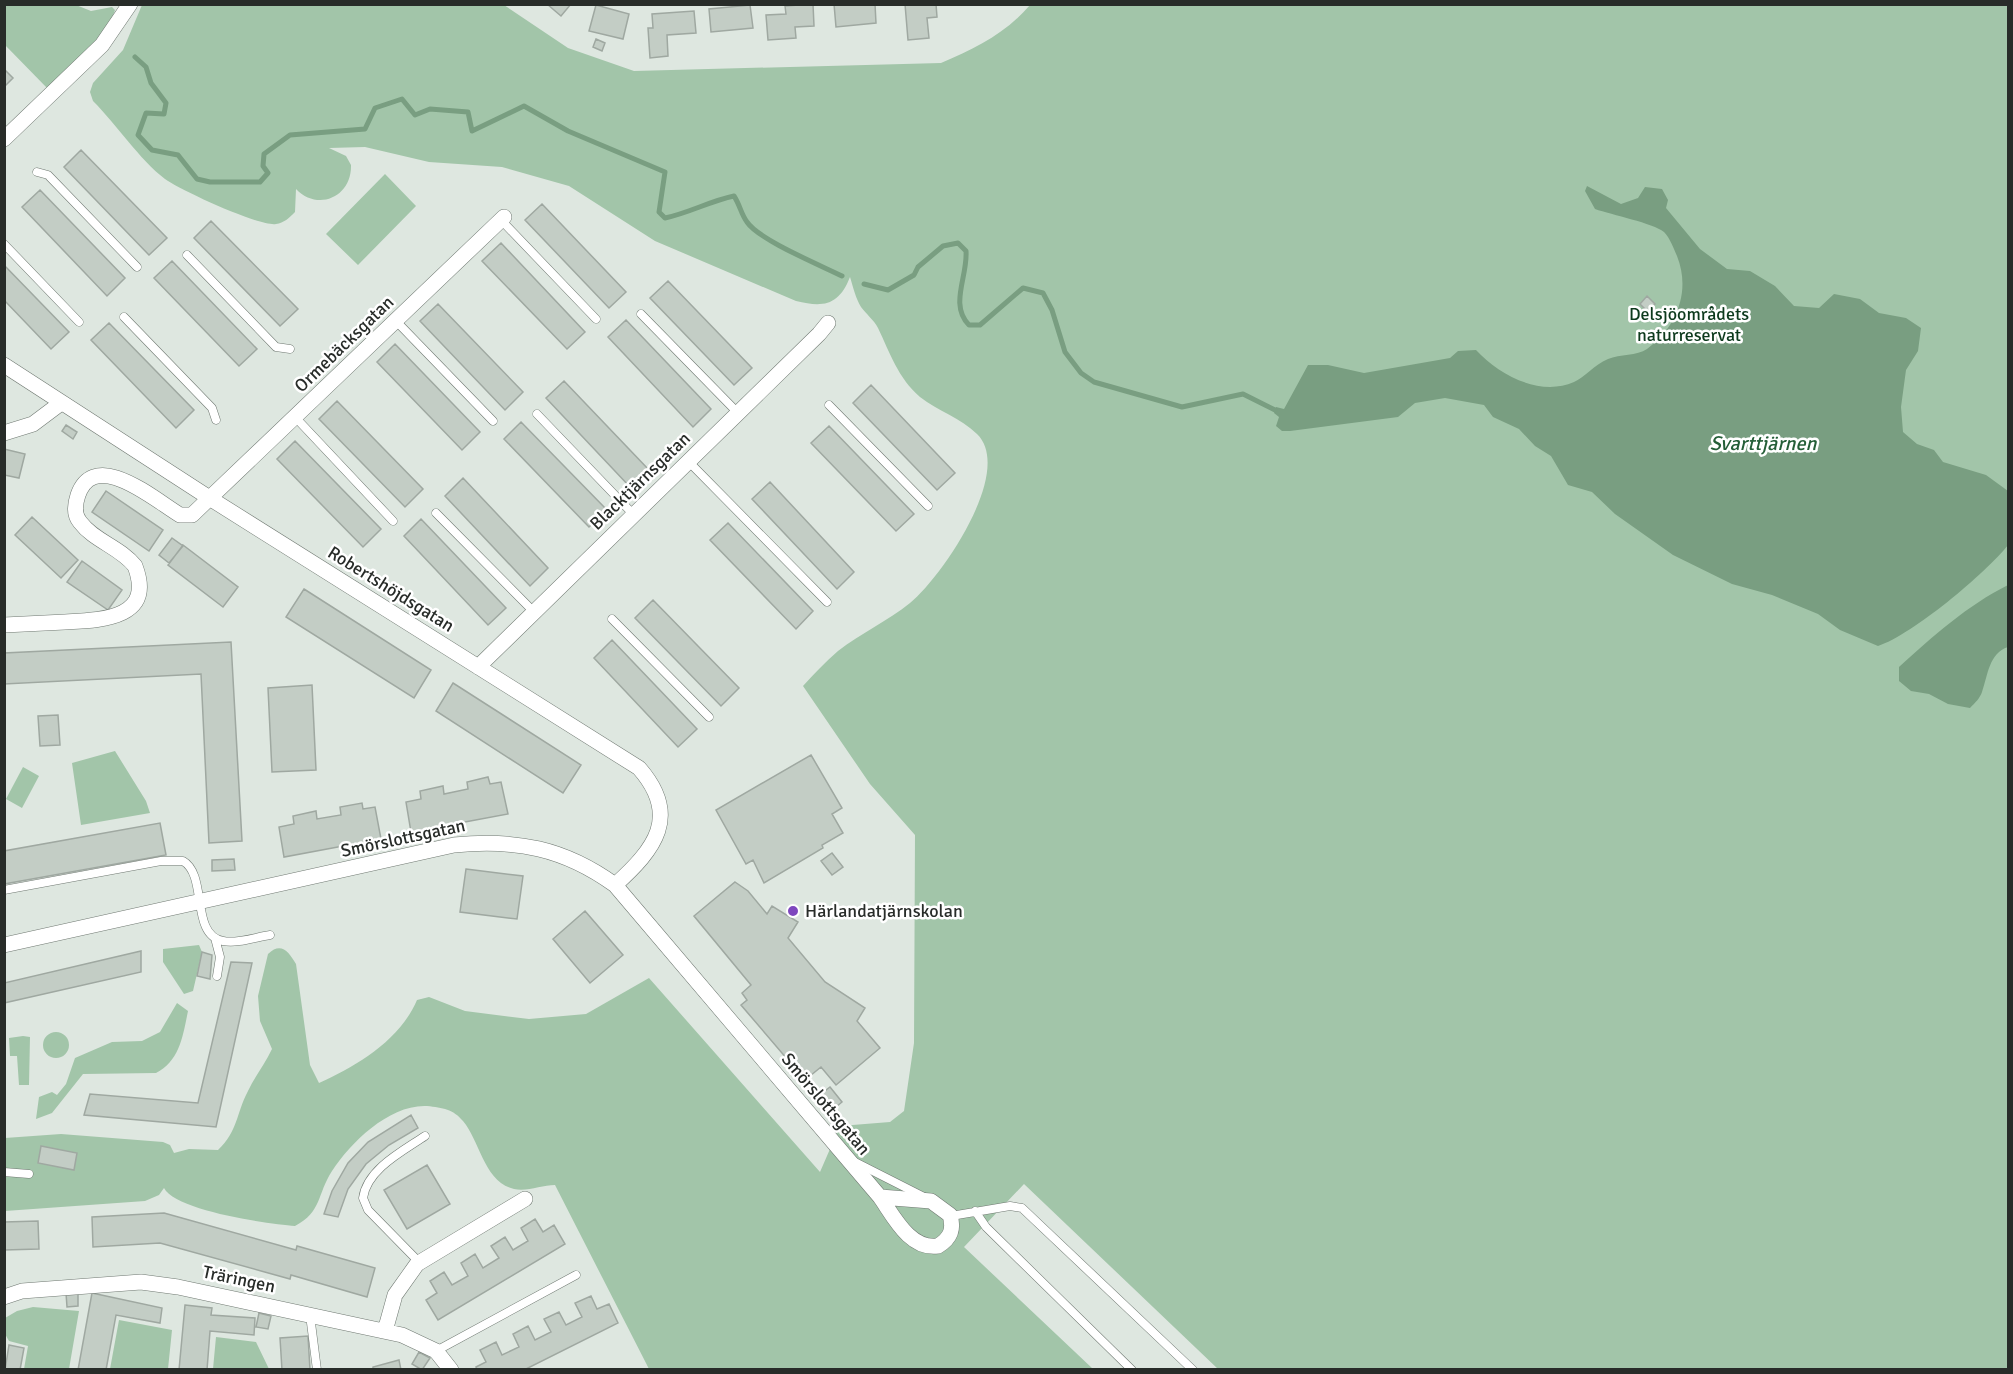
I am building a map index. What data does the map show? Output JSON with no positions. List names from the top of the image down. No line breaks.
{"streets":{"street":["Ormebäcksgatan","Blacktjärnsgatan","Robertshöjdsgatan","Smörslottsgatan","Träringen"]},"crossings":[["Ormebäcksgatan","Robertshöjdsgatan"],["Blacktjärnsgatan","Robertshöjdsgatan"],["Robertshöjdsgatan","Smörslottsgatan"]],"water":["Svarttjärnen"],"parks":["Delsjöområdets naturreservat"],"places":["Härlandatjärnskolan"]}
